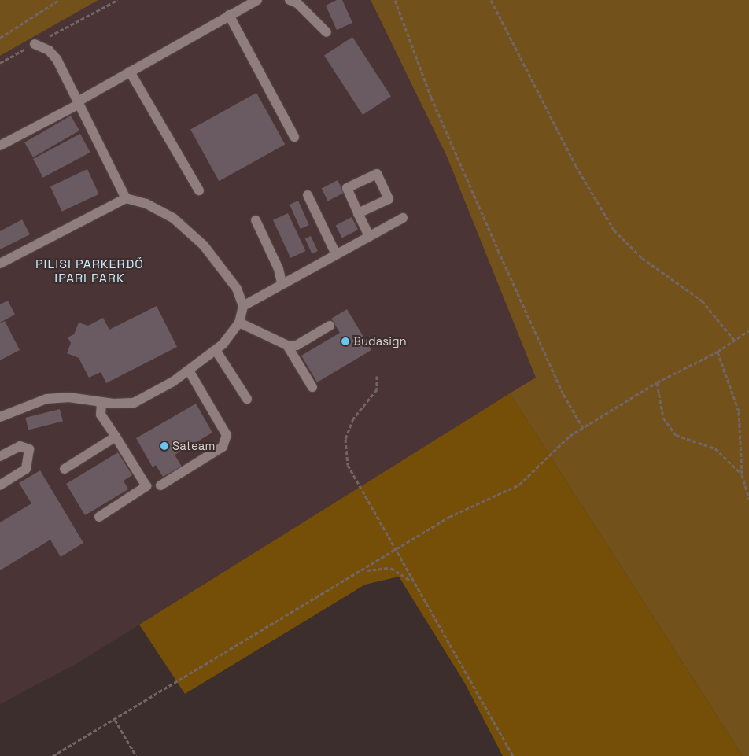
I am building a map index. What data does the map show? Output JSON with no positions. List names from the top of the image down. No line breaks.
{"districts":["PILISI PARKERDŐ IPARI PARK"],"places":["Budasign","Sateam"]}
